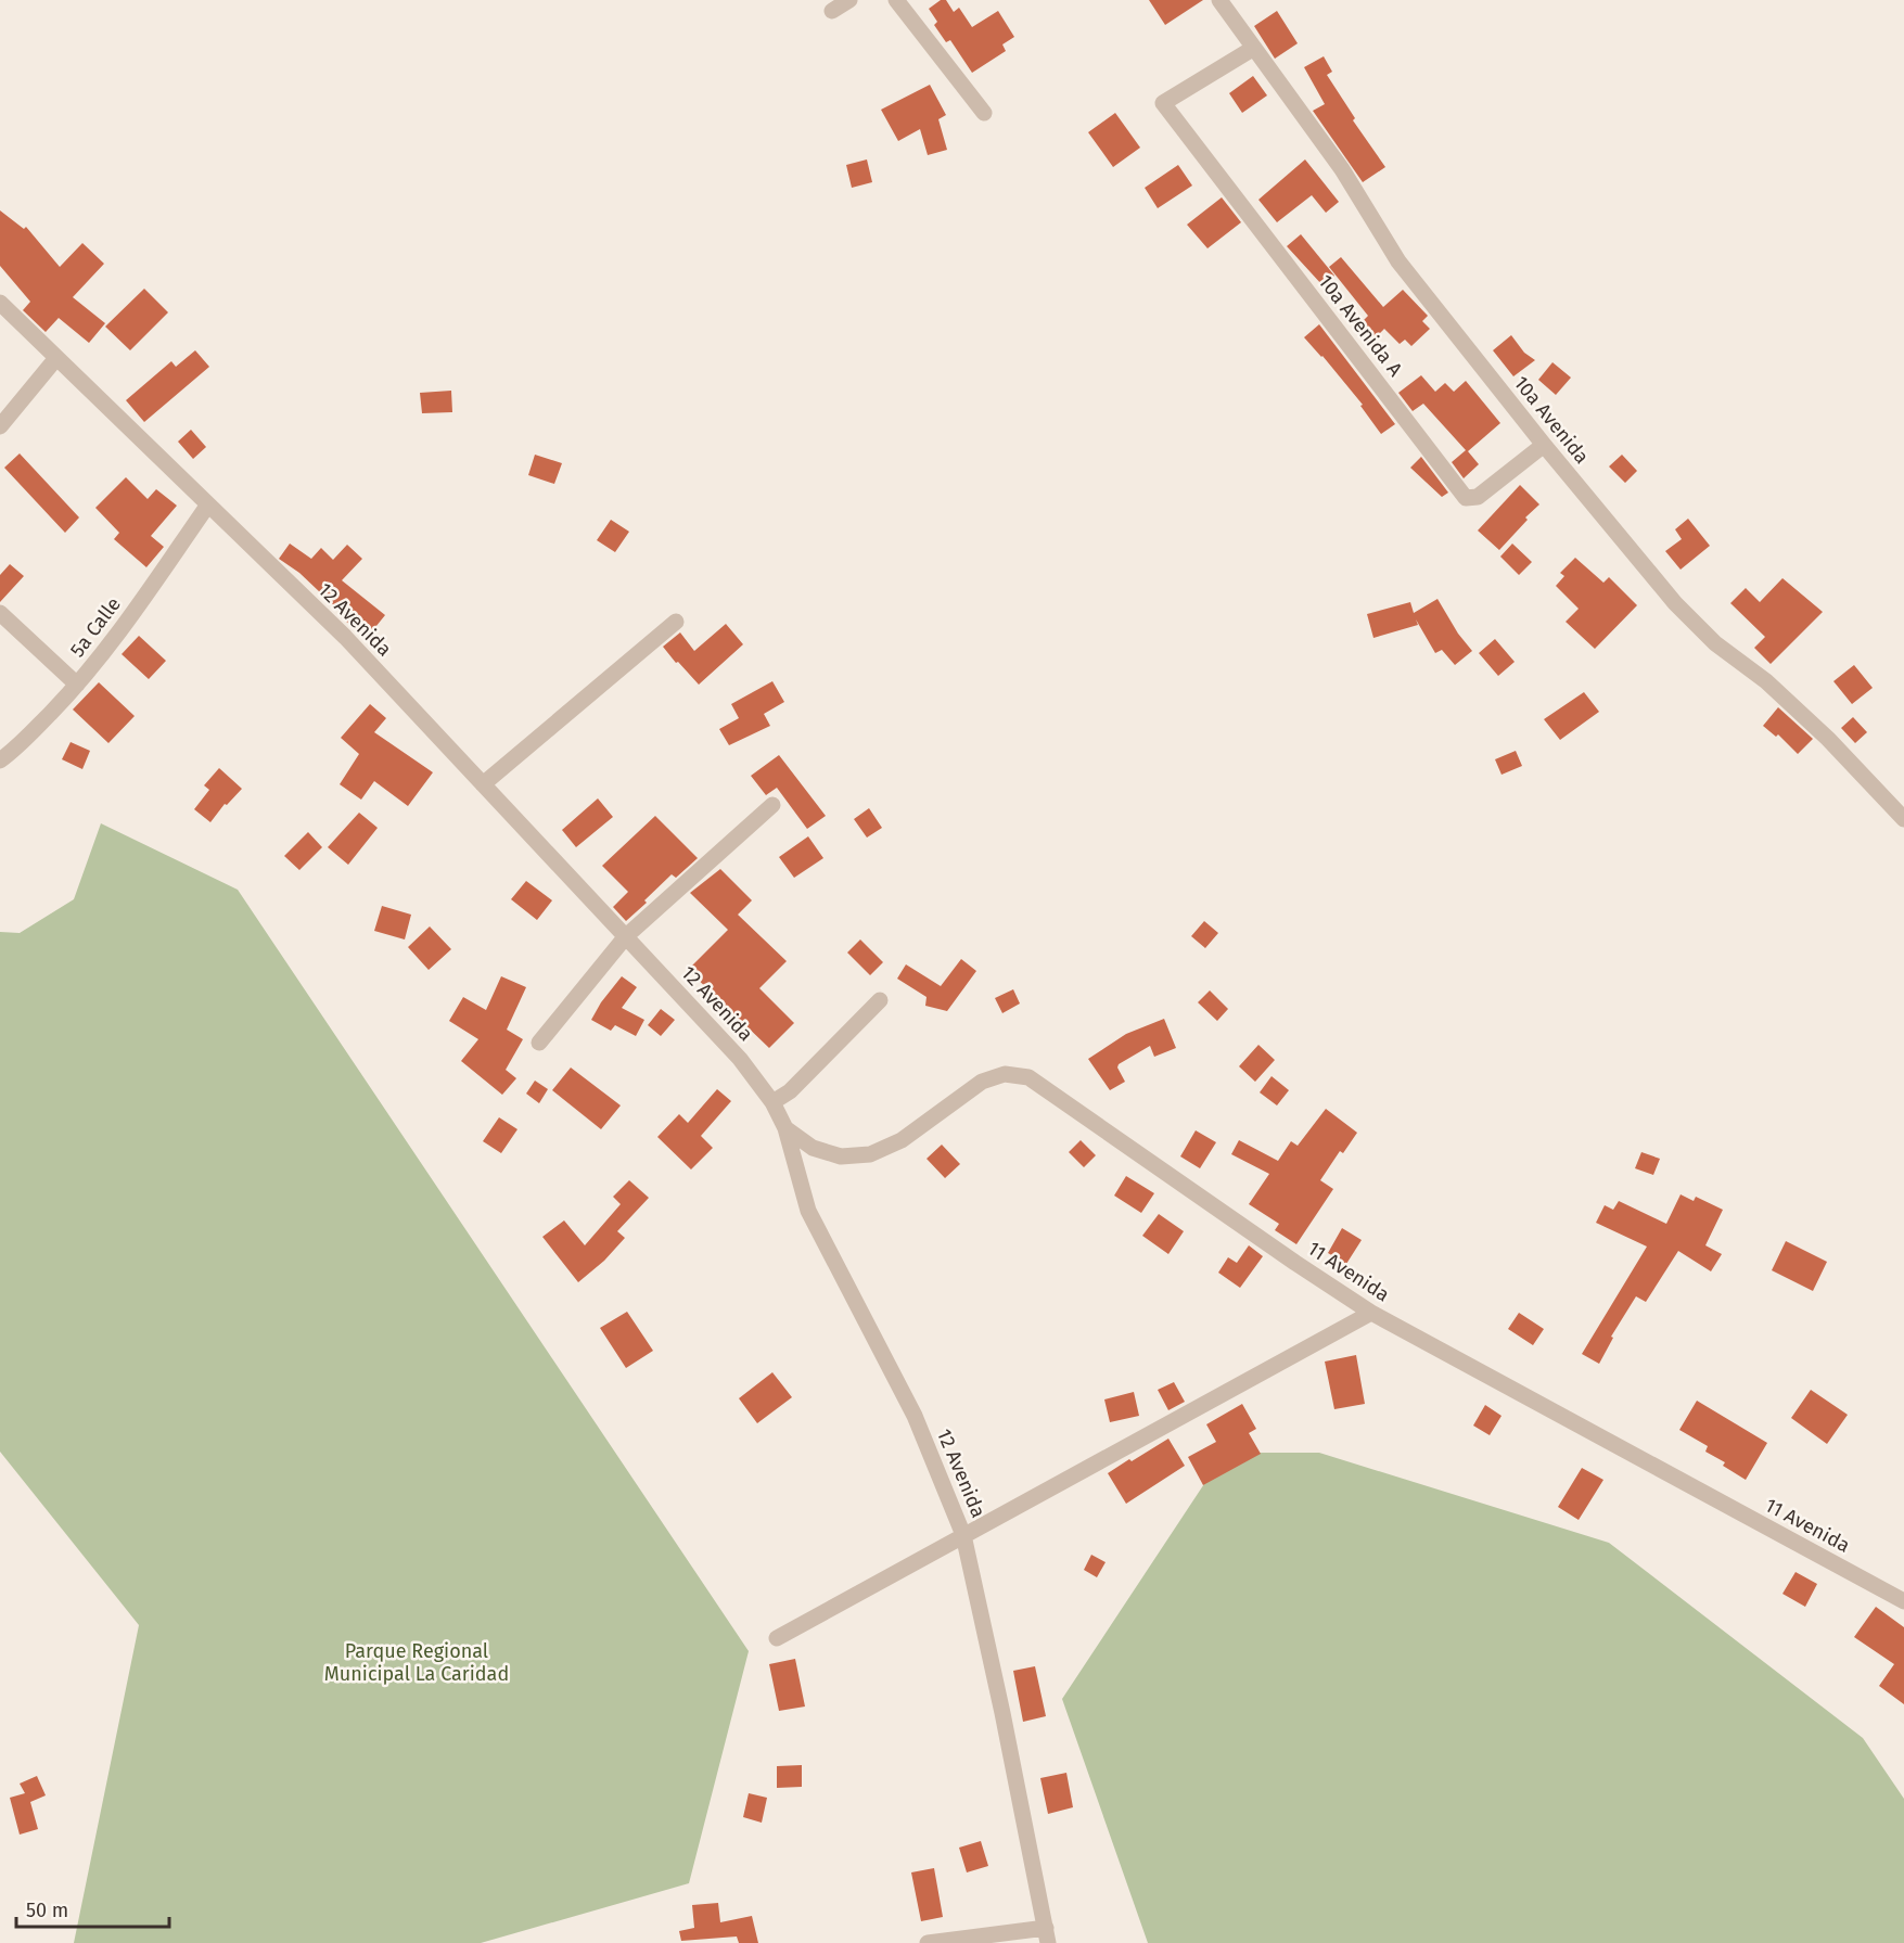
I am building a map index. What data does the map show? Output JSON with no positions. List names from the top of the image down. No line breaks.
{"streets":{"street":["10a Avenida A","10a Avenida","12 Avenida","5a Calle","11 Avenida"]},"crossings":[["10a Avenida A","10a Avenida"],["12 Avenida","5a Calle"],["12 Avenida","11 Avenida"]],"parks":["Parque Regional Municipal La Caridad"],"scale_bar":"50 m"}
